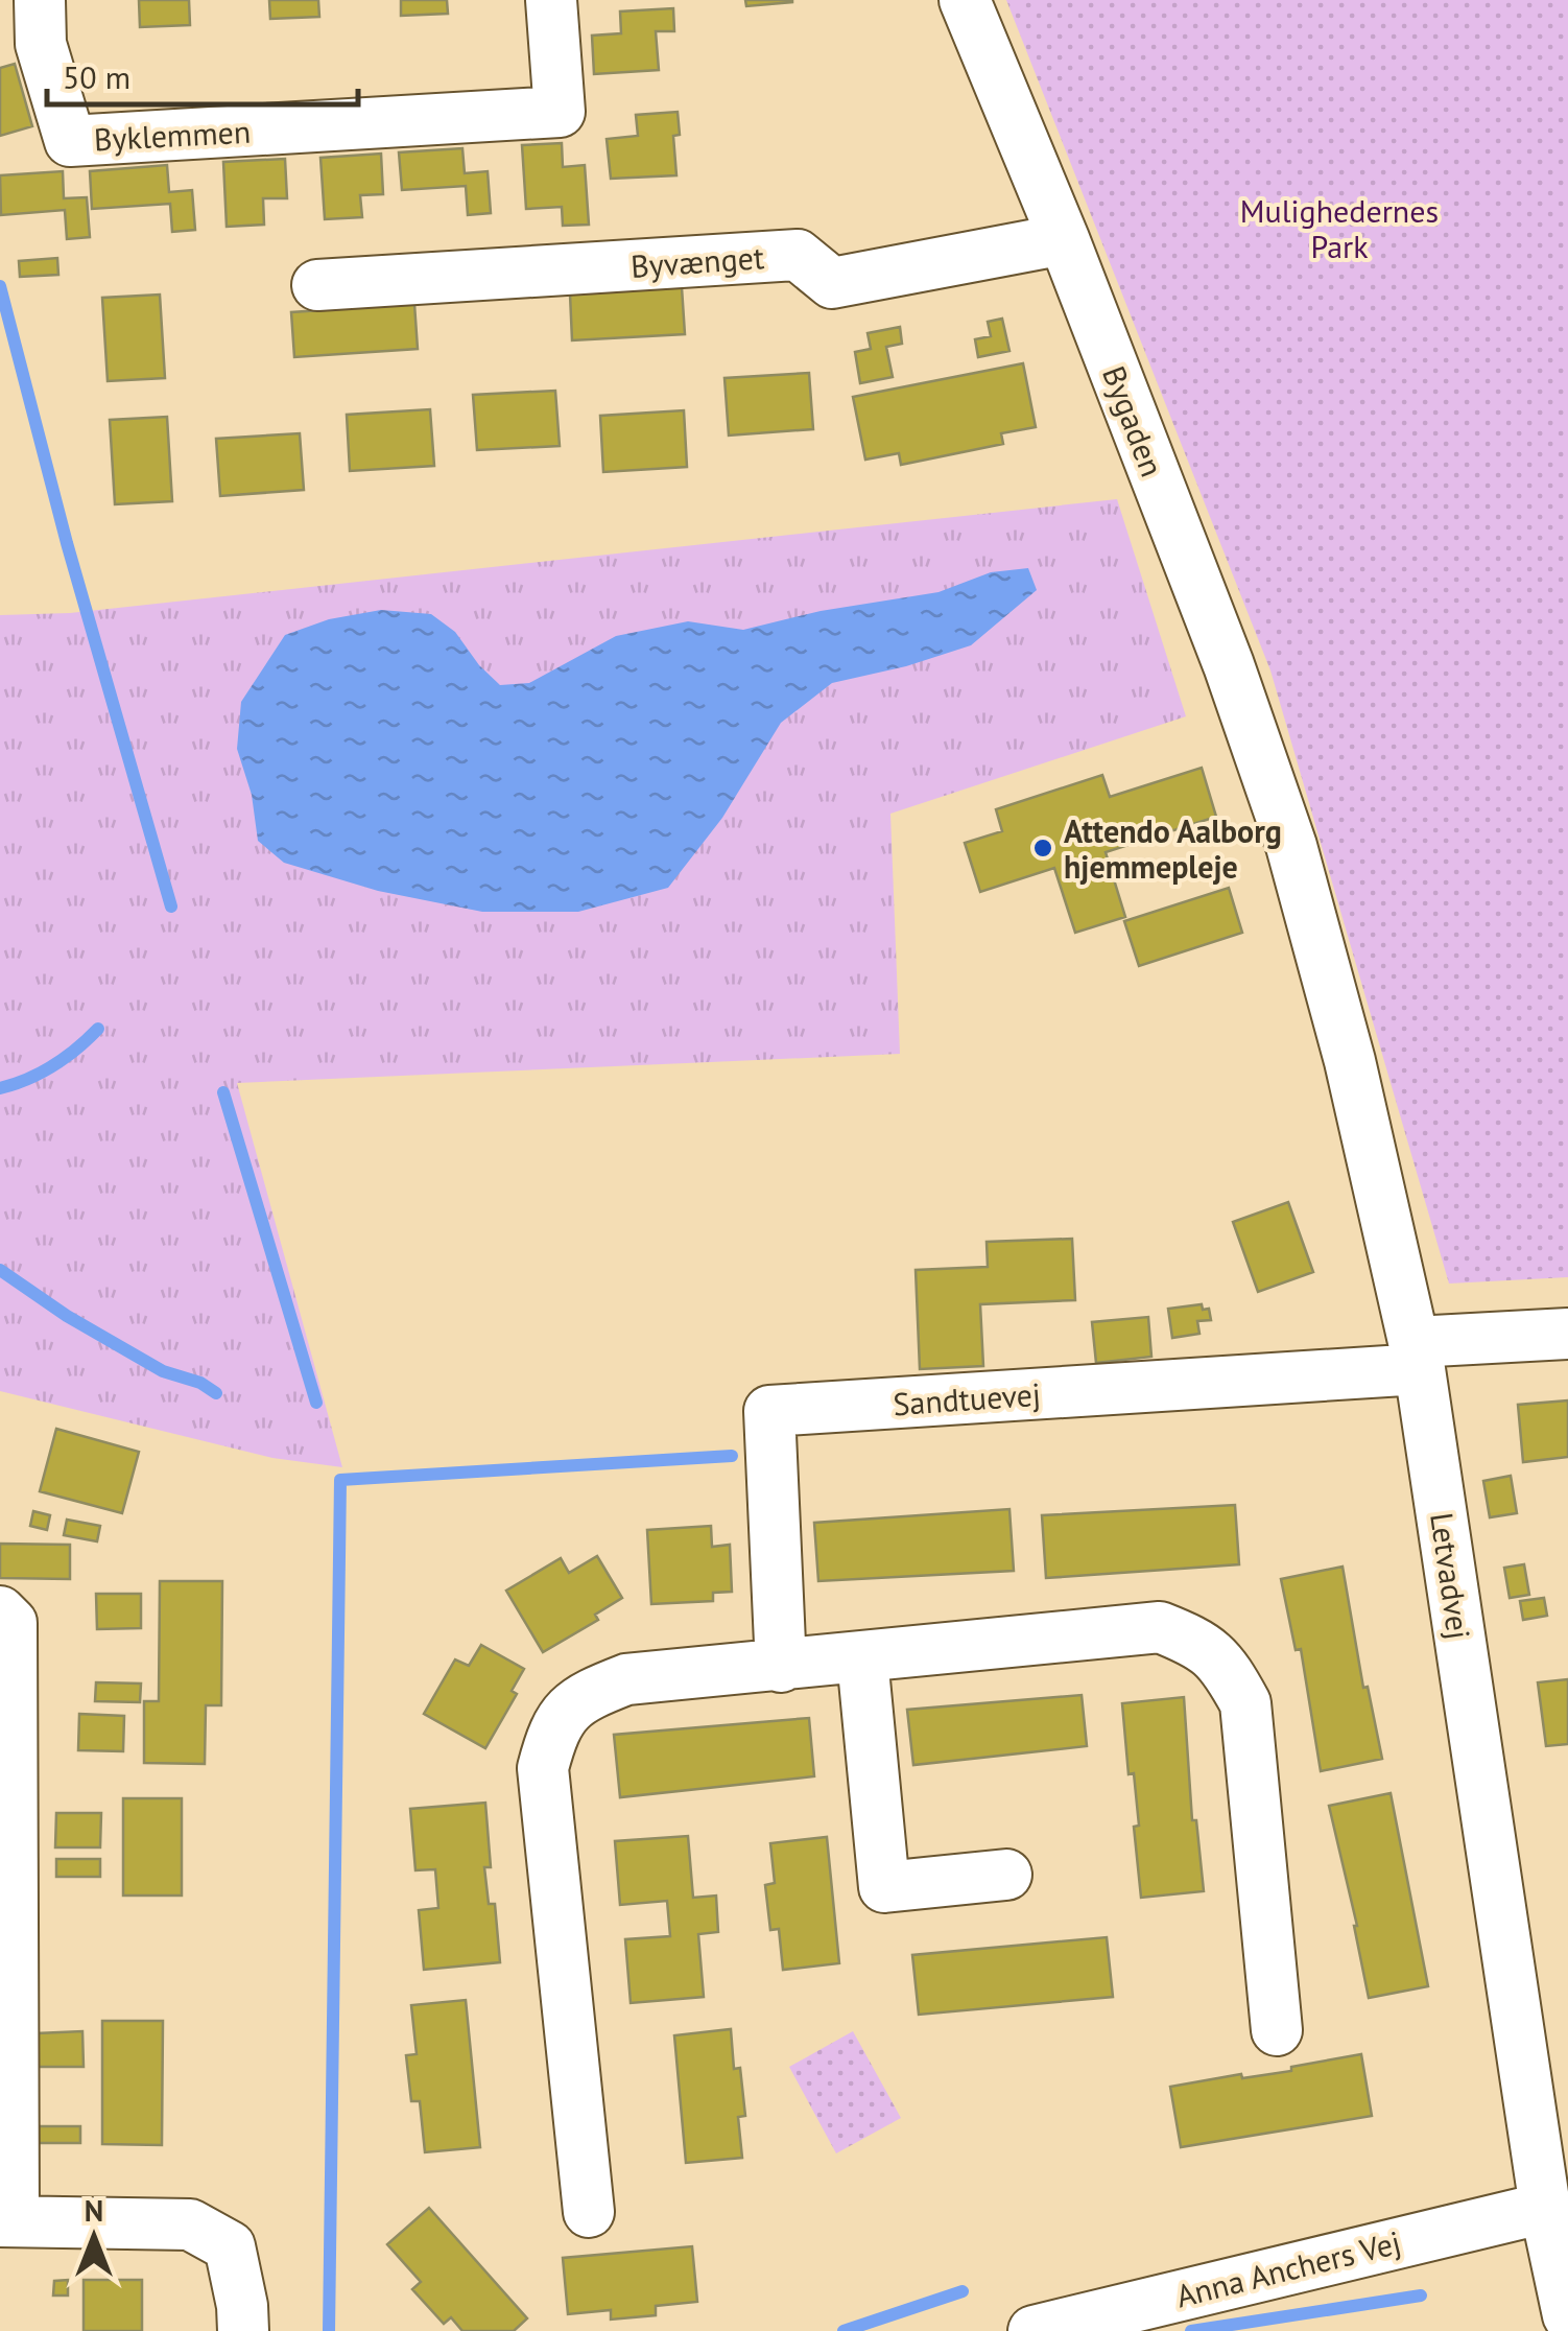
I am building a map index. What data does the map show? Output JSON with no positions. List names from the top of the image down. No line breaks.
{"streets":{"street":["Byklemmen","Byvænget","Bygaden","Sandtuevej","Letvadvej","Anna Anchers Vej"]},"crossings":[["Byvænget","Bygaden"],["Bygaden","Letvadvej"],["Sandtuevej","Letvadvej"],["Letvadvej","Anna Anchers Vej"]],"parks":["Mulighedernes Park"],"places":["Attendo Aalborg hjemmepleje"],"scale_bar":"50 m","north":"top"}
